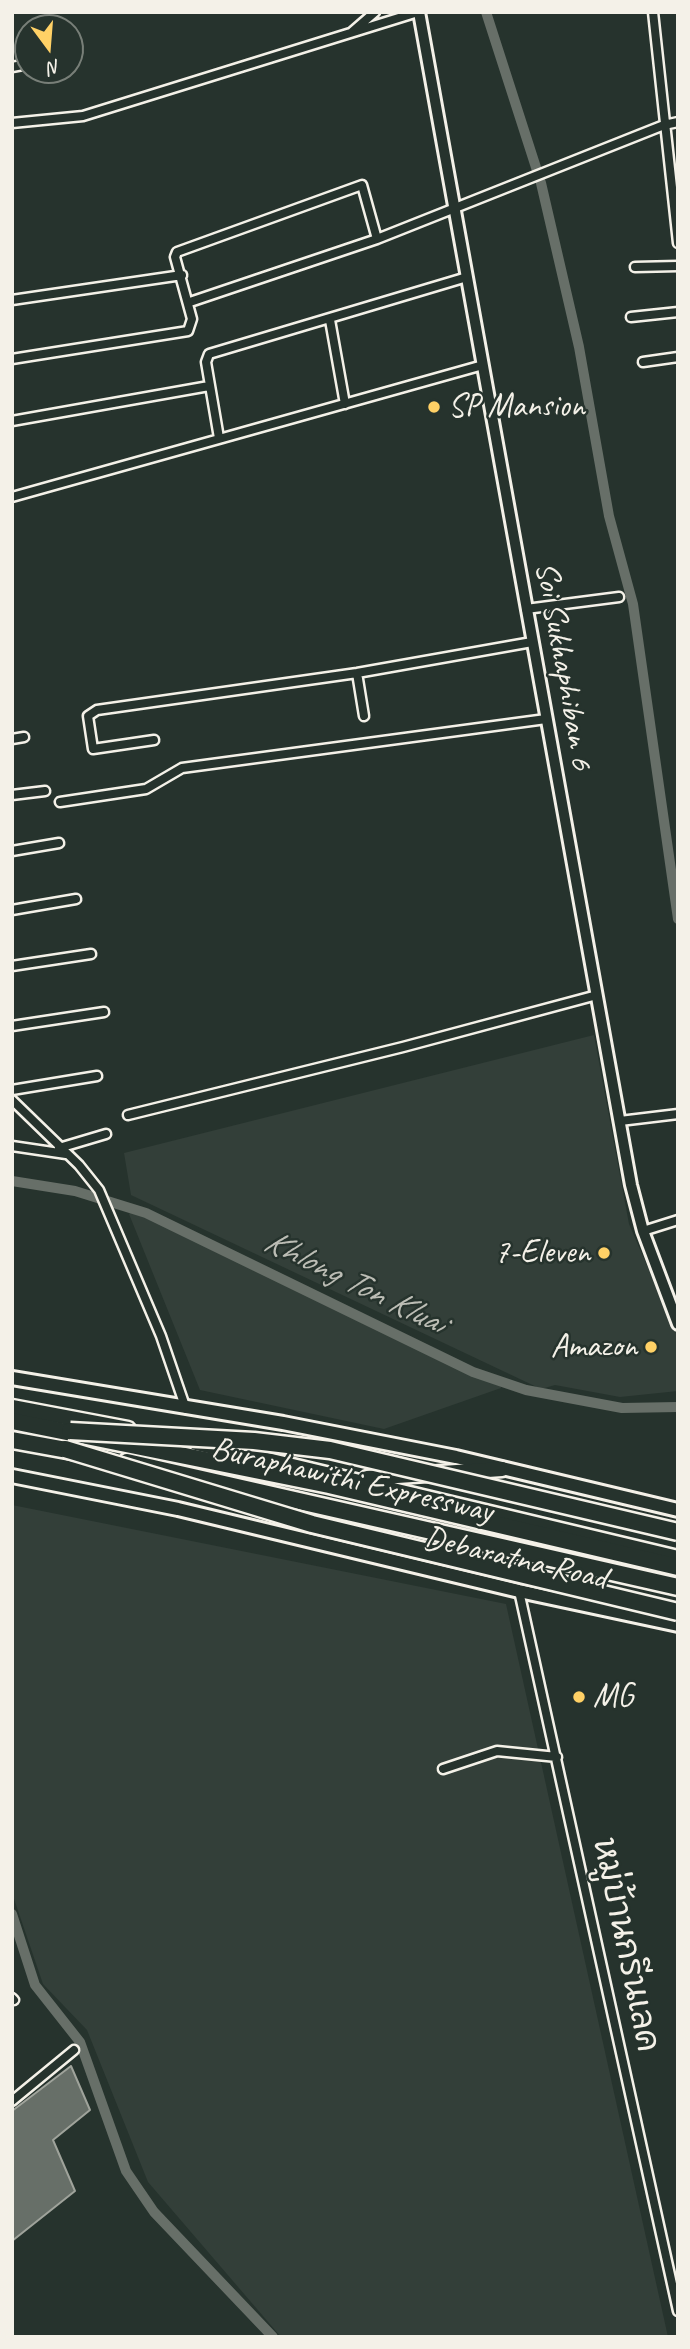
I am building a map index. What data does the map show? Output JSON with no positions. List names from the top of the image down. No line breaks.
{"streets":{"highway":["Buraphawithi Expressway","Debaratna Road"],"street":["Soi Sukhaphiban 6","หมู่บ้านกรีนเลค"]},"crossings":[["Buraphawithi Expressway","Debaratna Road"],["Debaratna Road","หมู่บ้านกรีนเลค"]],"water":["Khlong Ton Kluai"],"places":["SP Mansion","7-Eleven","Amazon","MG"],"north":"bottom"}
